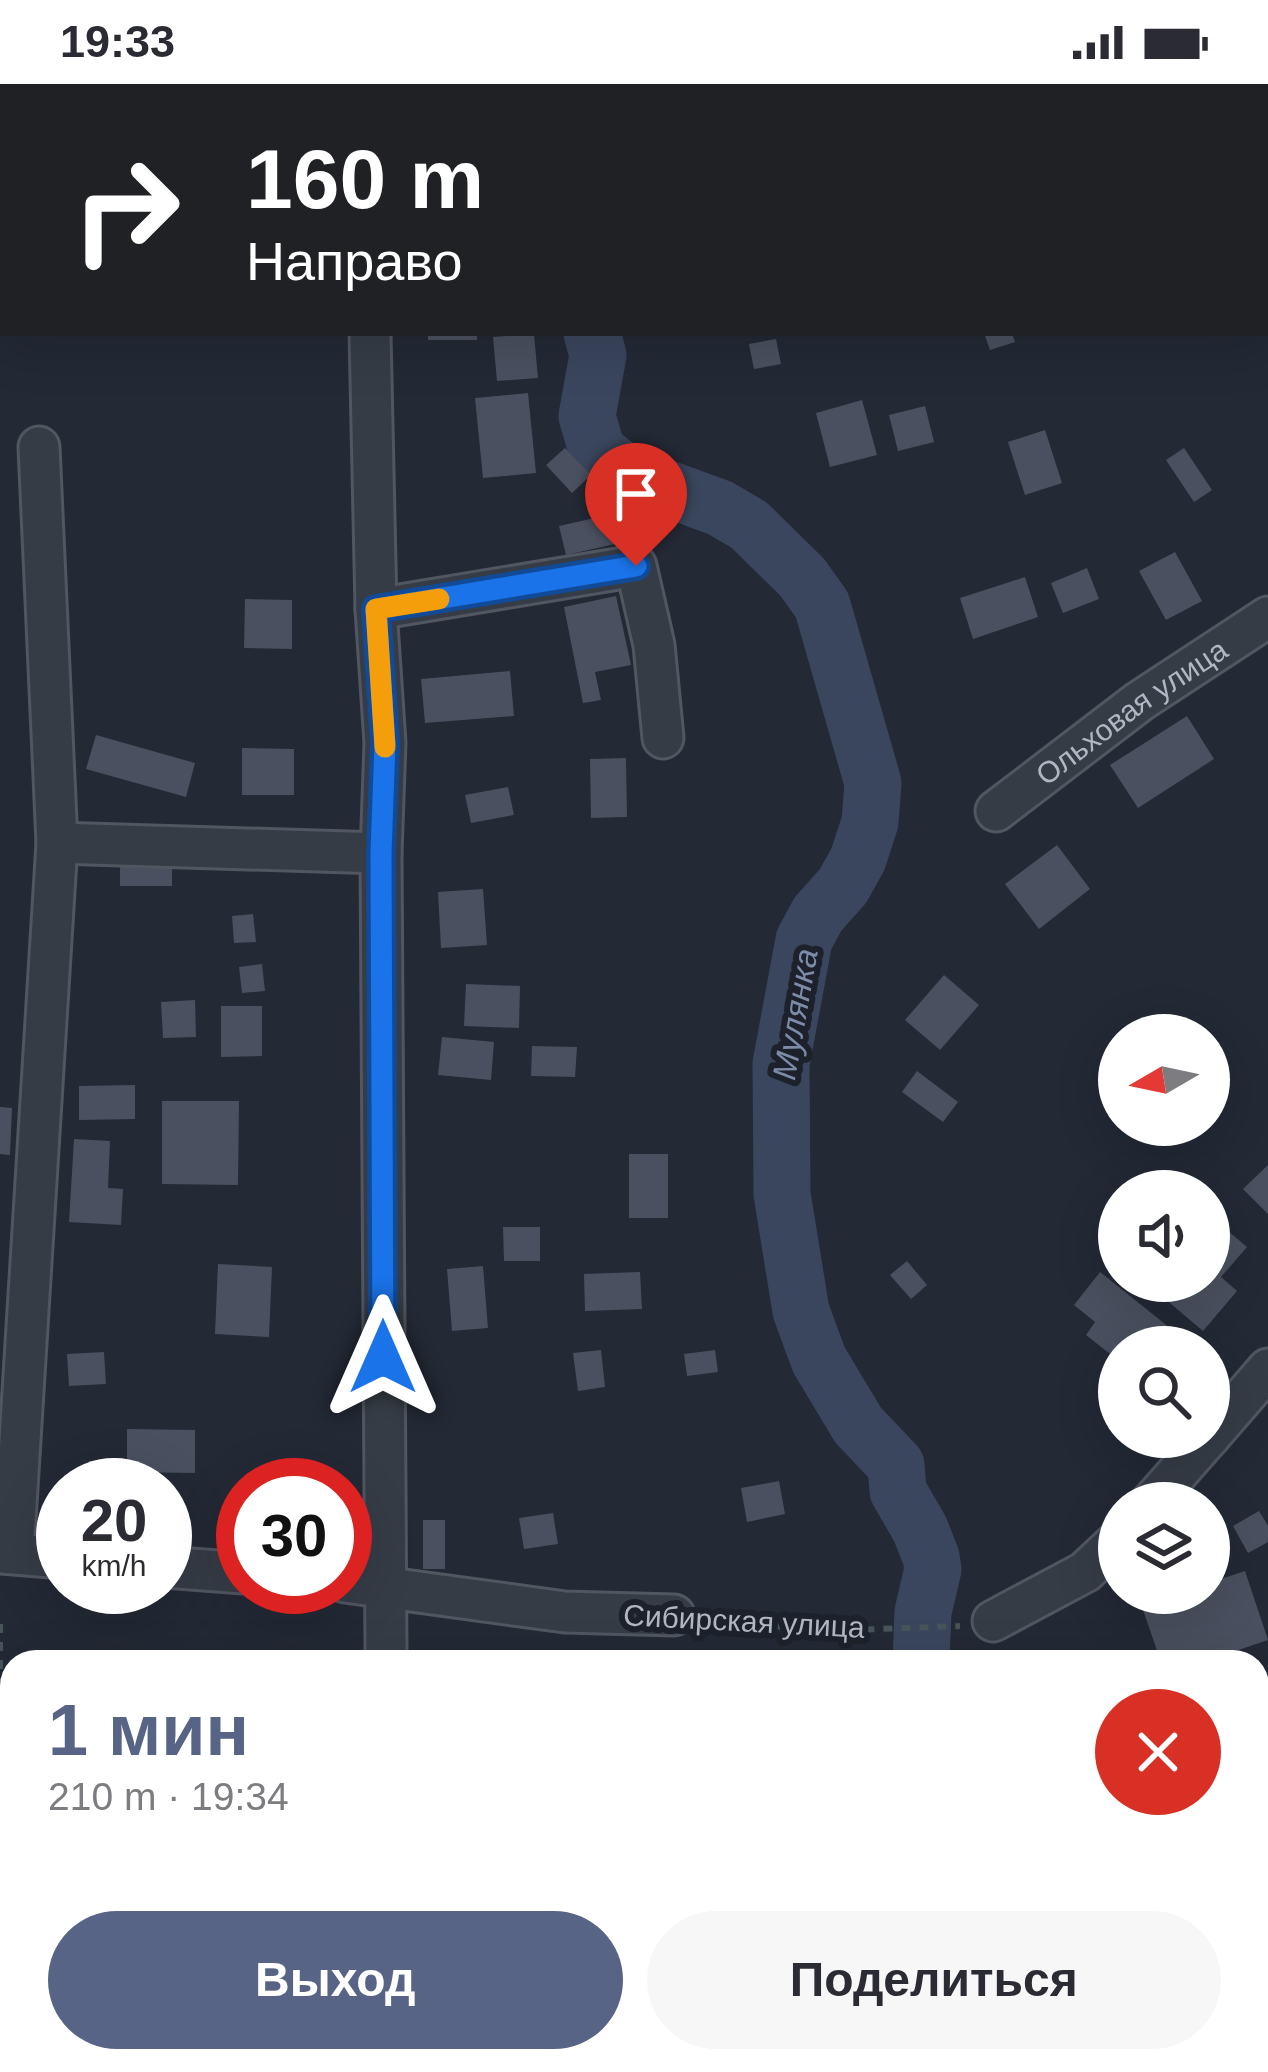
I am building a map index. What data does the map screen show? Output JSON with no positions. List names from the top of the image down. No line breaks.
{"streets":{"street":["Ольховая улица","Сибирская улица"]},"water":["Мулянка"],"north":"left","page":{"status":"19:33","turn":["160 m","Направо"],"speed":"20 km/h","limit":"30","heading":["1 мин","210 m · 19:34"],"buttons":["Выход","Поделиться"]}}
